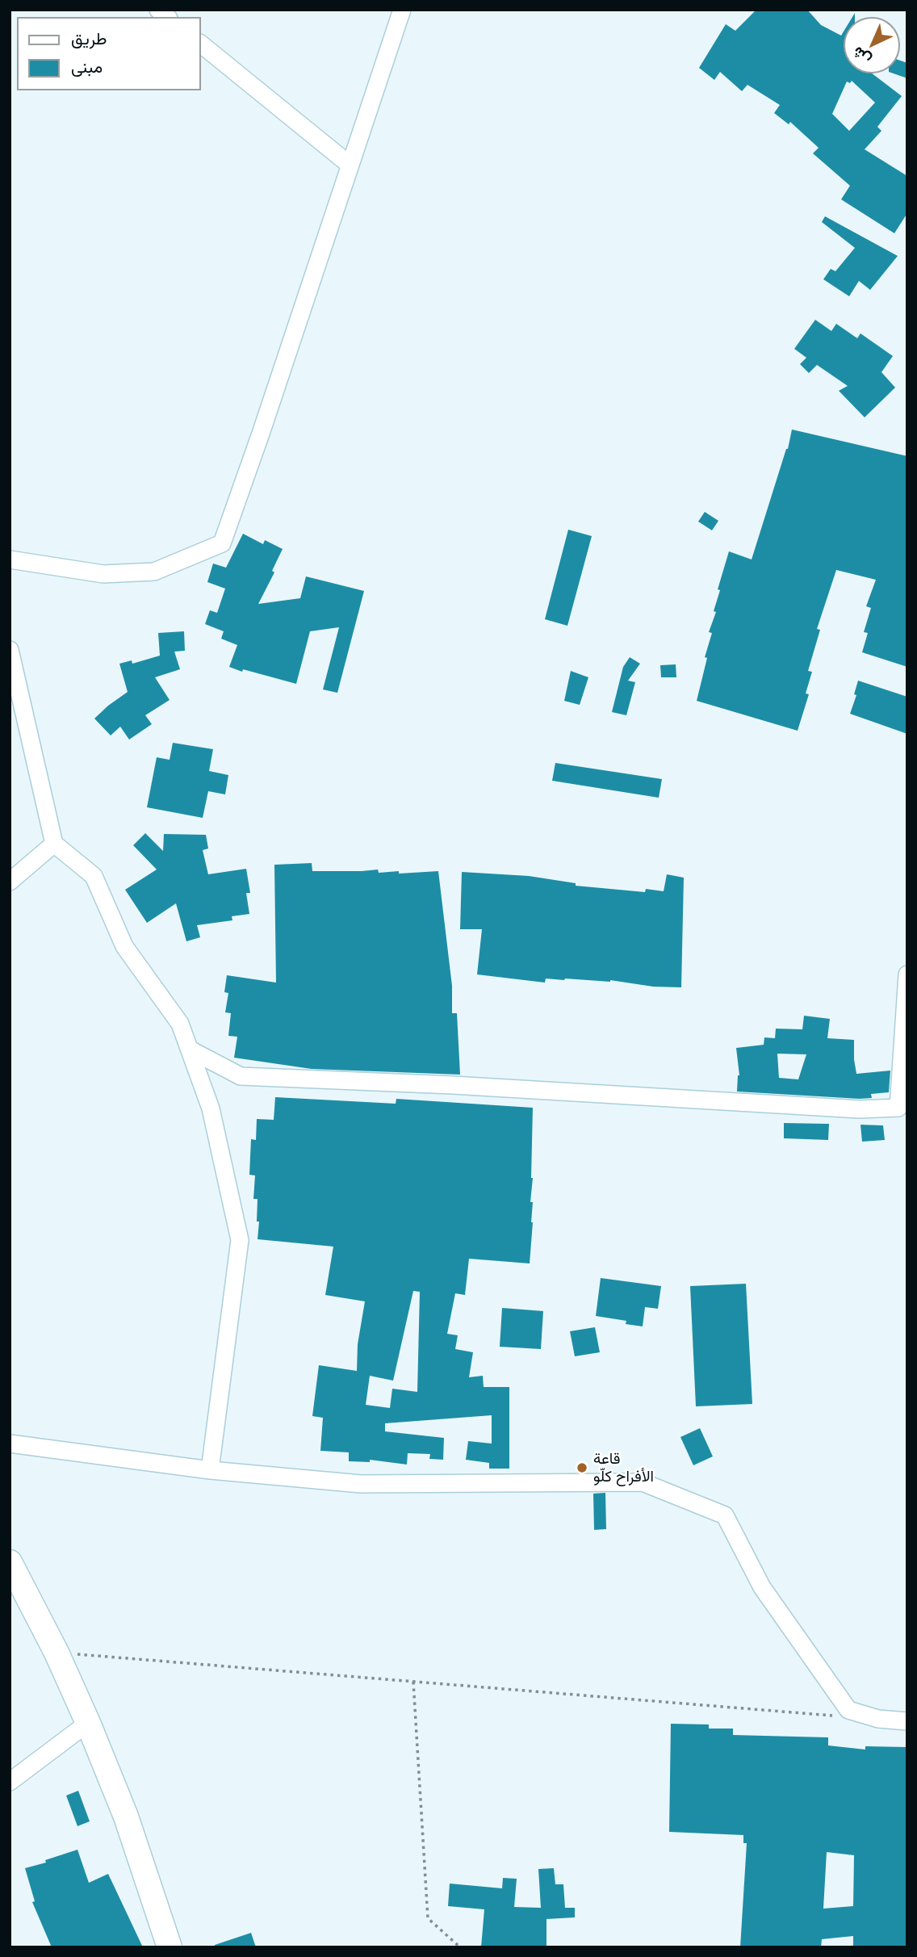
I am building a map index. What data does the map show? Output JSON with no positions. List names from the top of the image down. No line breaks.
{"places":["قاعة الأفراح كلّو"],"legend":["طريق","مبنى"],"north":"bottom left"}
